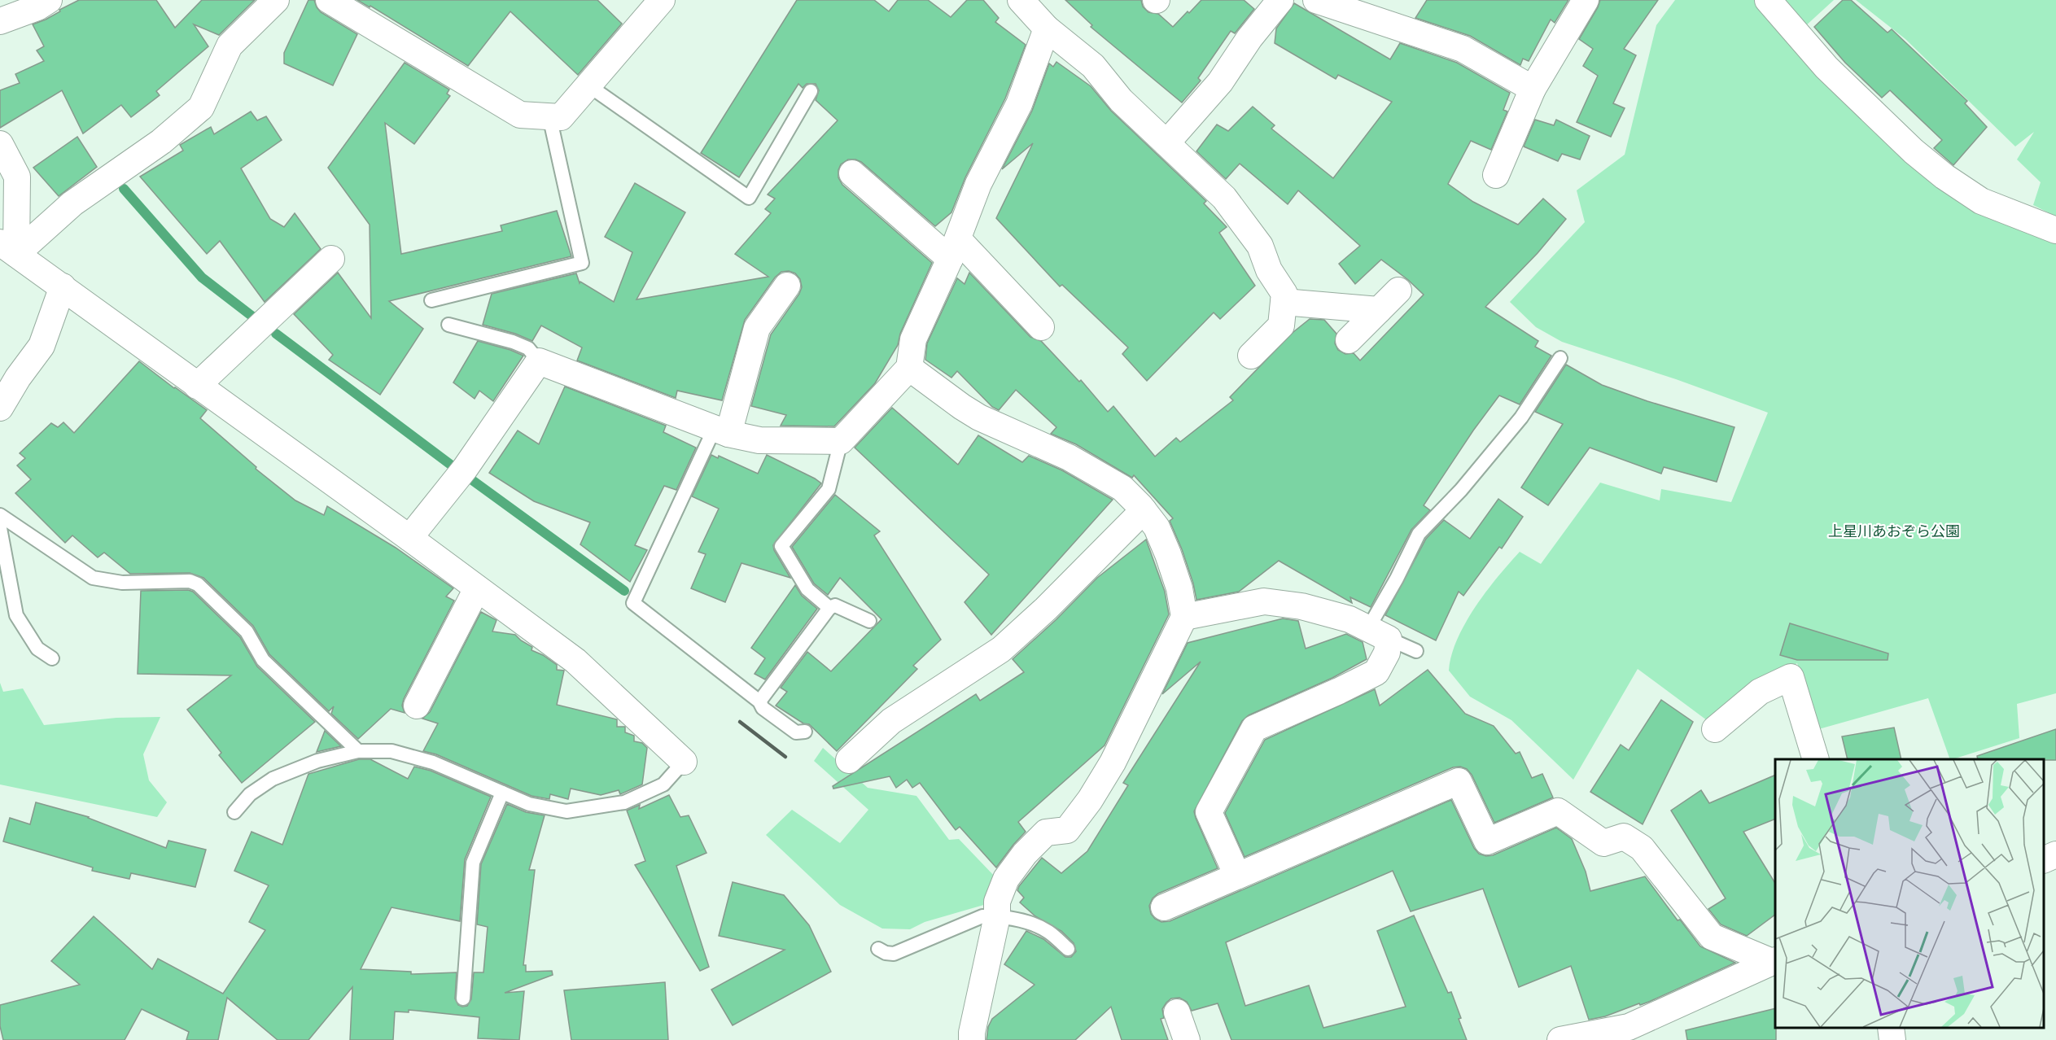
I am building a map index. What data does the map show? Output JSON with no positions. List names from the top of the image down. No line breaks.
{"parks":["上星川あおぞら公園"]}
